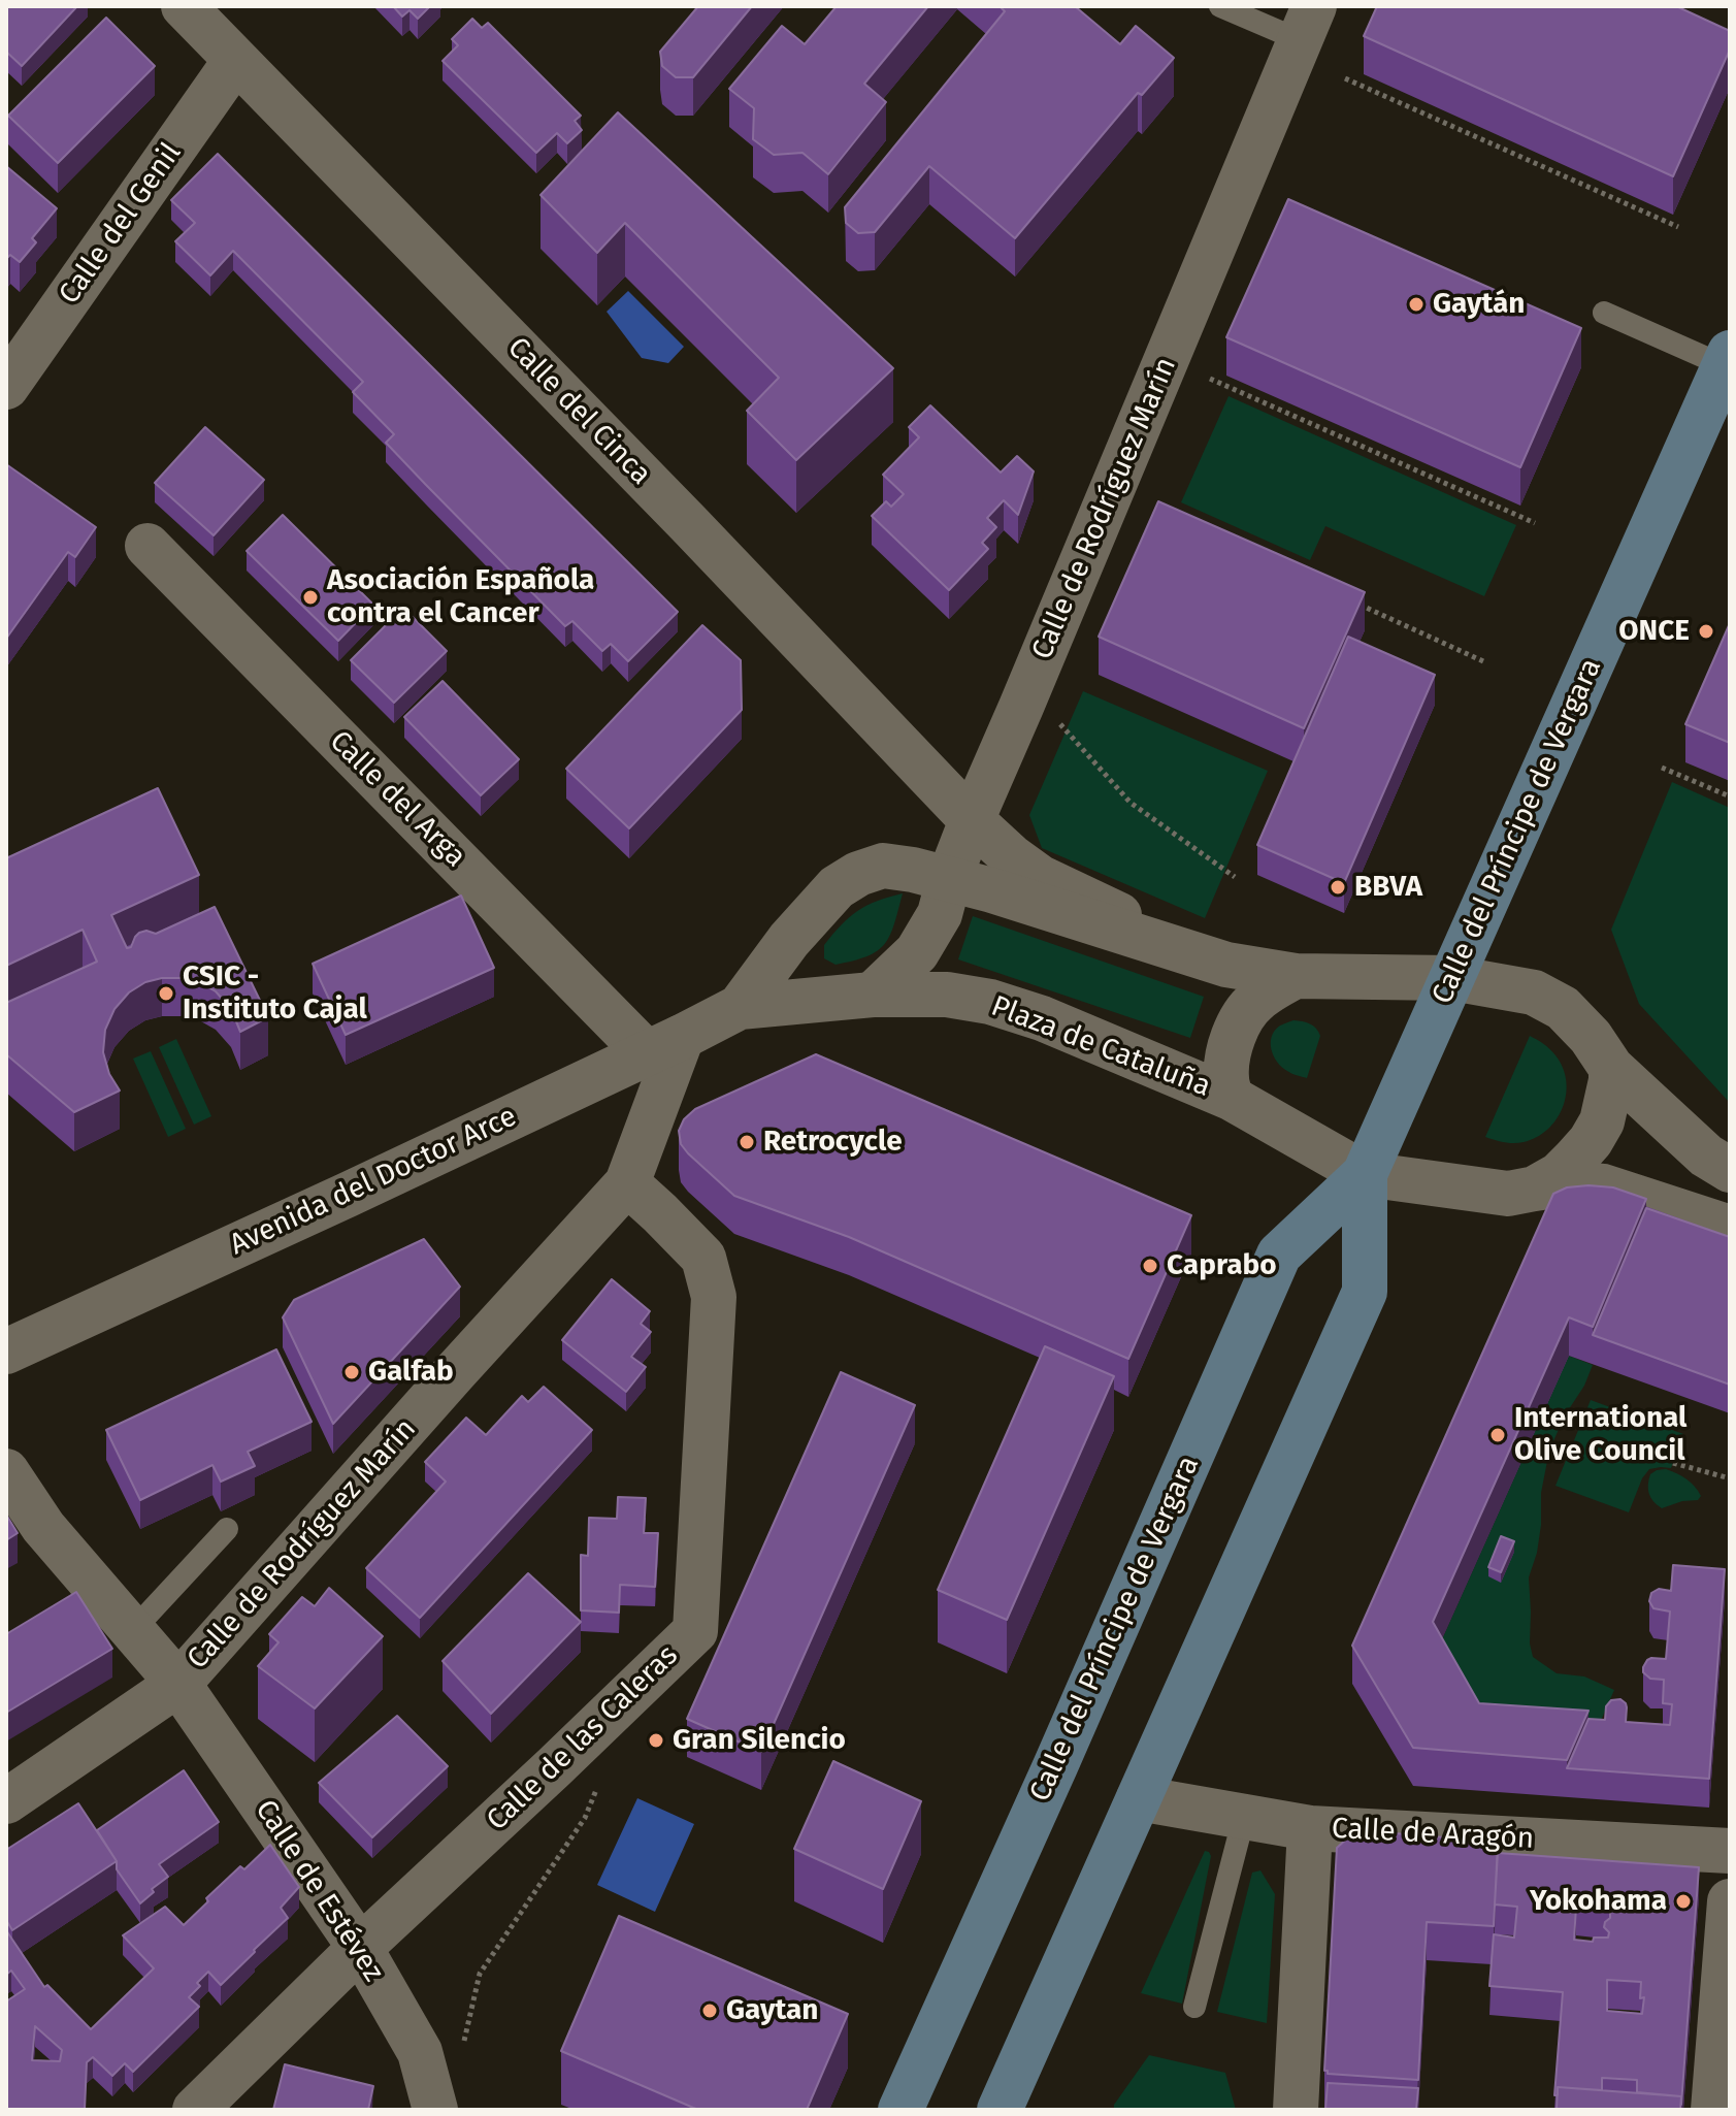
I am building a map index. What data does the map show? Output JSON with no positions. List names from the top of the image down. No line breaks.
{"streets":{"main road":["Calle del Príncipe de Vergara"],"street":["Calle del Genil","Calle del Cinca","Calle de Rodríguez Marín","Calle del Arga","Plaza de Cataluña","Avenida del Doctor Arce","Calle de las Caleras","Calle de Aragón","Calle de Estévez"]},"crossings":[["Calle del Genil","Calle del Cinca"],["Calle del Cinca","Calle de Rodríguez Marín"],["Calle de Rodríguez Marín","Calle del Arga"],["Calle de Rodríguez Marín","Plaza de Cataluña"],["Calle de Rodríguez Marín","Avenida del Doctor Arce"],["Calle de Rodríguez Marín","Calle de las Caleras"],["Calle de Rodríguez Marín","Calle de Estévez"],["Calle del Arga","Avenida del Doctor Arce"],["Calle del Príncipe de Vergara","Plaza de Cataluña"],["Calle del Príncipe de Vergara","Calle de Aragón"],["Plaza de Cataluña","Avenida del Doctor Arce"],["Calle de las Caleras","Calle de Estévez"]],"places":["Gaytán","Asociación Española contra el Cancer","ONCE","BBVA","CSIC - Instituto Cajal","Retrocycle","Caprabo","Galfab","International Olive Council","Gran Silencio","Yokohama","Gaytan"]}
